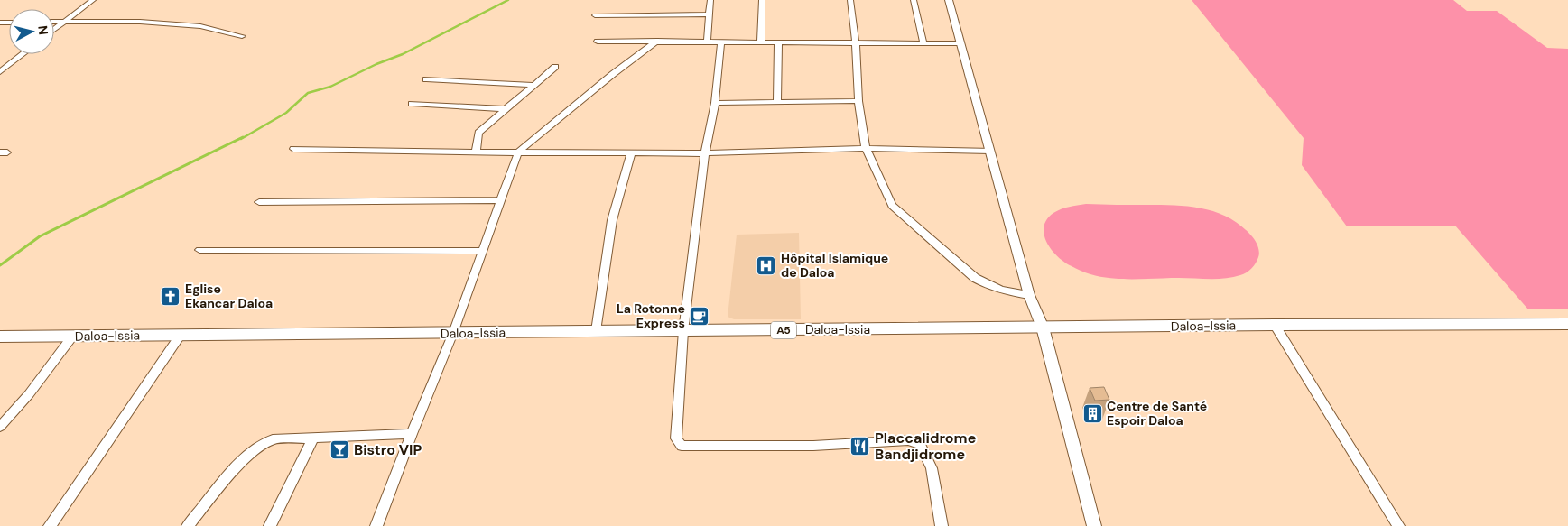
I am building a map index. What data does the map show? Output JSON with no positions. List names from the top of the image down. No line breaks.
{"streets":{"main road":["Daloa-Issia","A5"]},"places":{"hospital":["Hôpital Islamique de Daloa"],"church":["Eglise Ekancar Daloa"],"cafe":["La Rotonne Express"],"building":["Centre de Santé Espoir Daloa"],"restaurant":["Placcalidrome Bandjidrome"],"bar":["Bistro VIP"]},"north":"right"}
